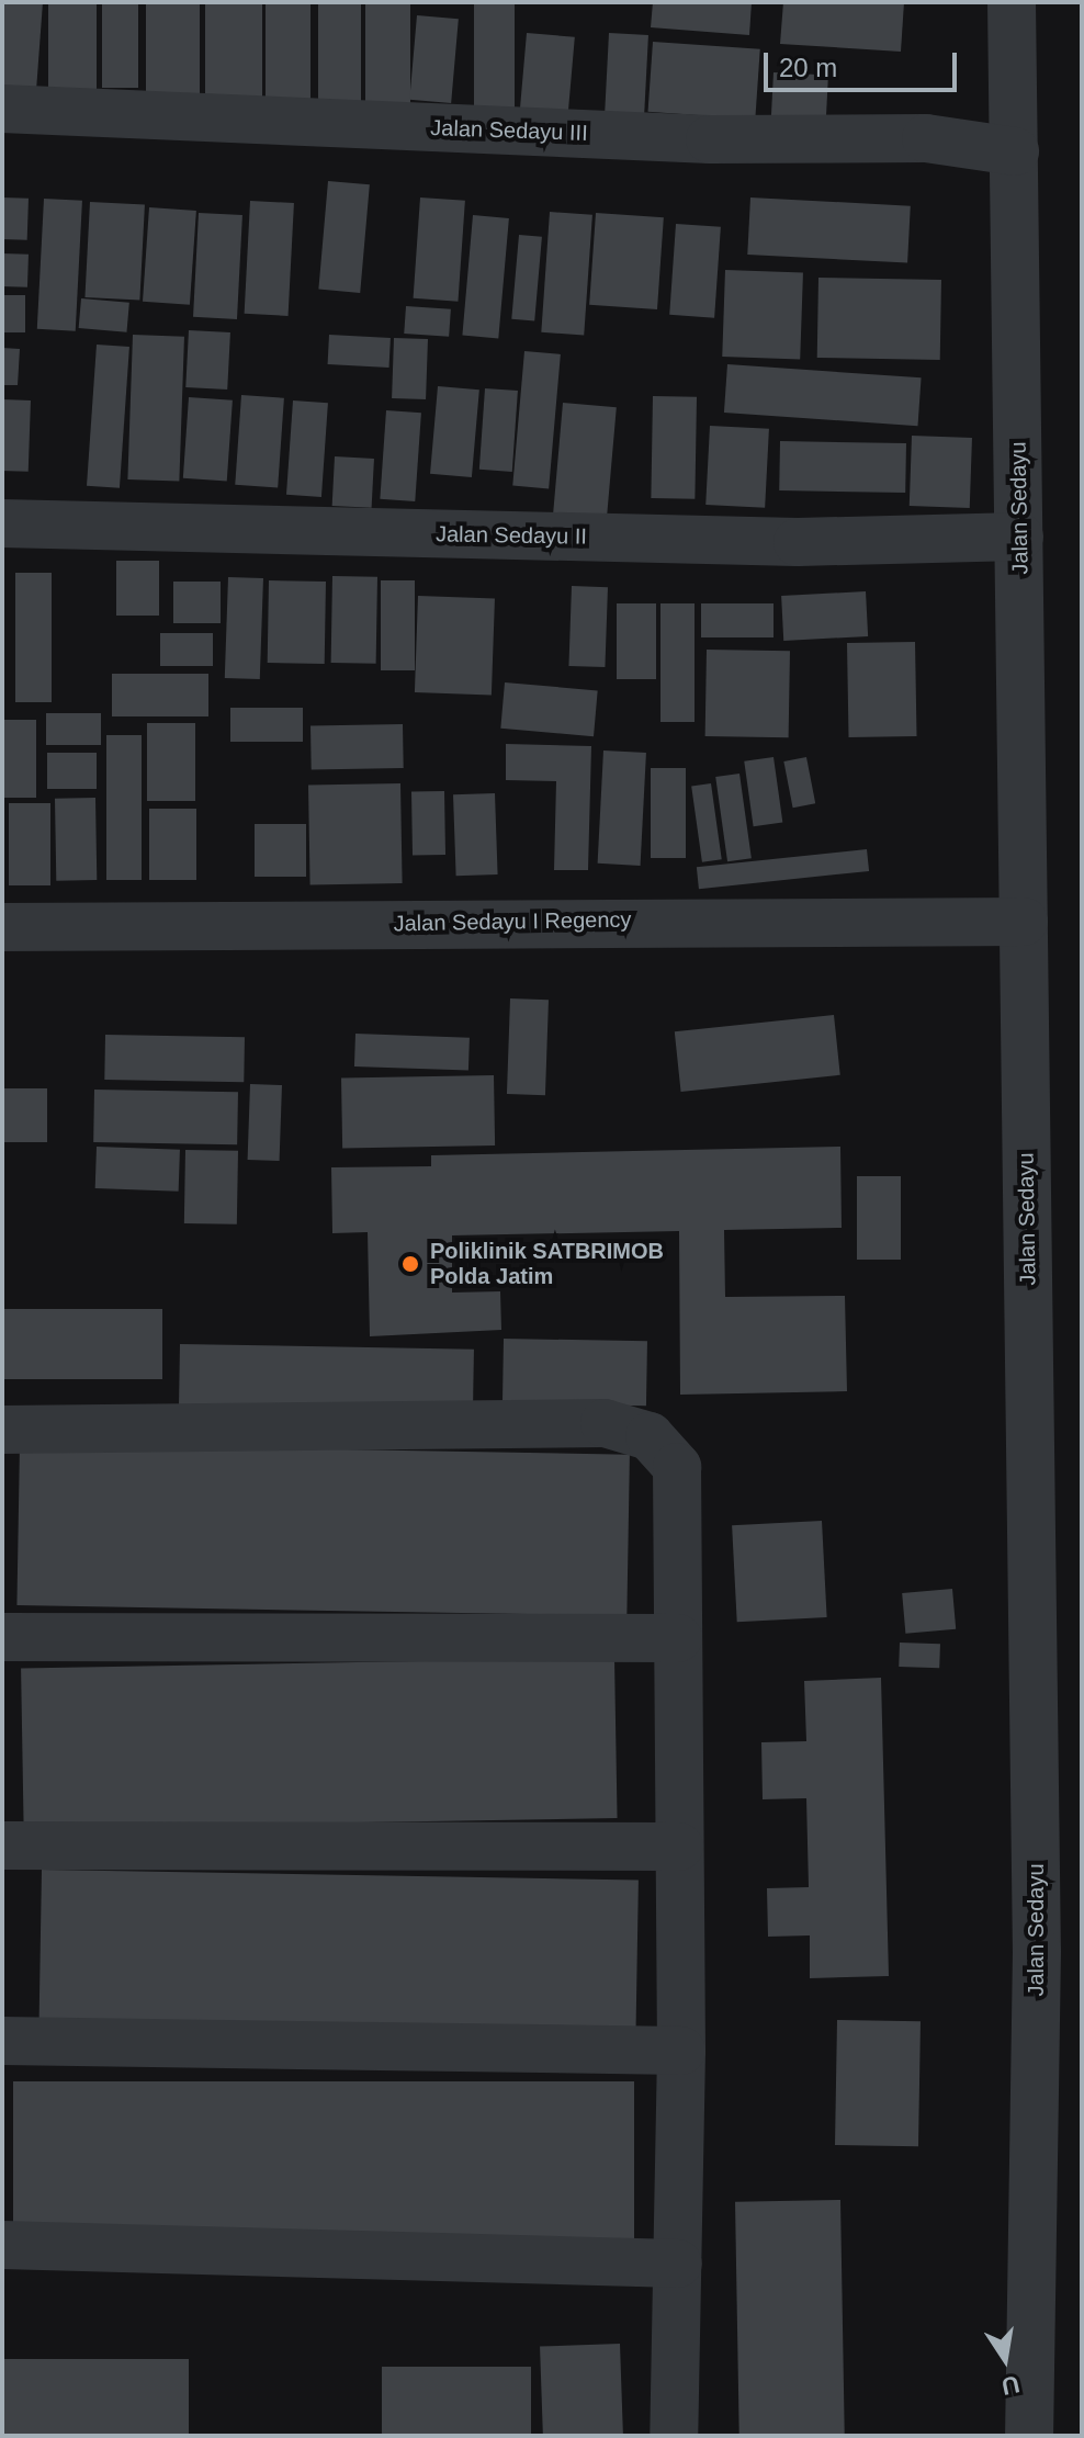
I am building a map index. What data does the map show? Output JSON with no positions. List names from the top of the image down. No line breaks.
{"streets":{"street":["Jalan Sedayu III","Jalan Sedayu","Jalan Sedayu II","Jalan Sedayu I Regency"]},"crossings":[["Jalan Sedayu III","Jalan Sedayu"],["Jalan Sedayu","Jalan Sedayu II"],["Jalan Sedayu","Jalan Sedayu I Regency"]],"places":["Poliklinik SATBRIMOB Polda Jatim"],"scale_bar":"20 m","north":"bottom"}
